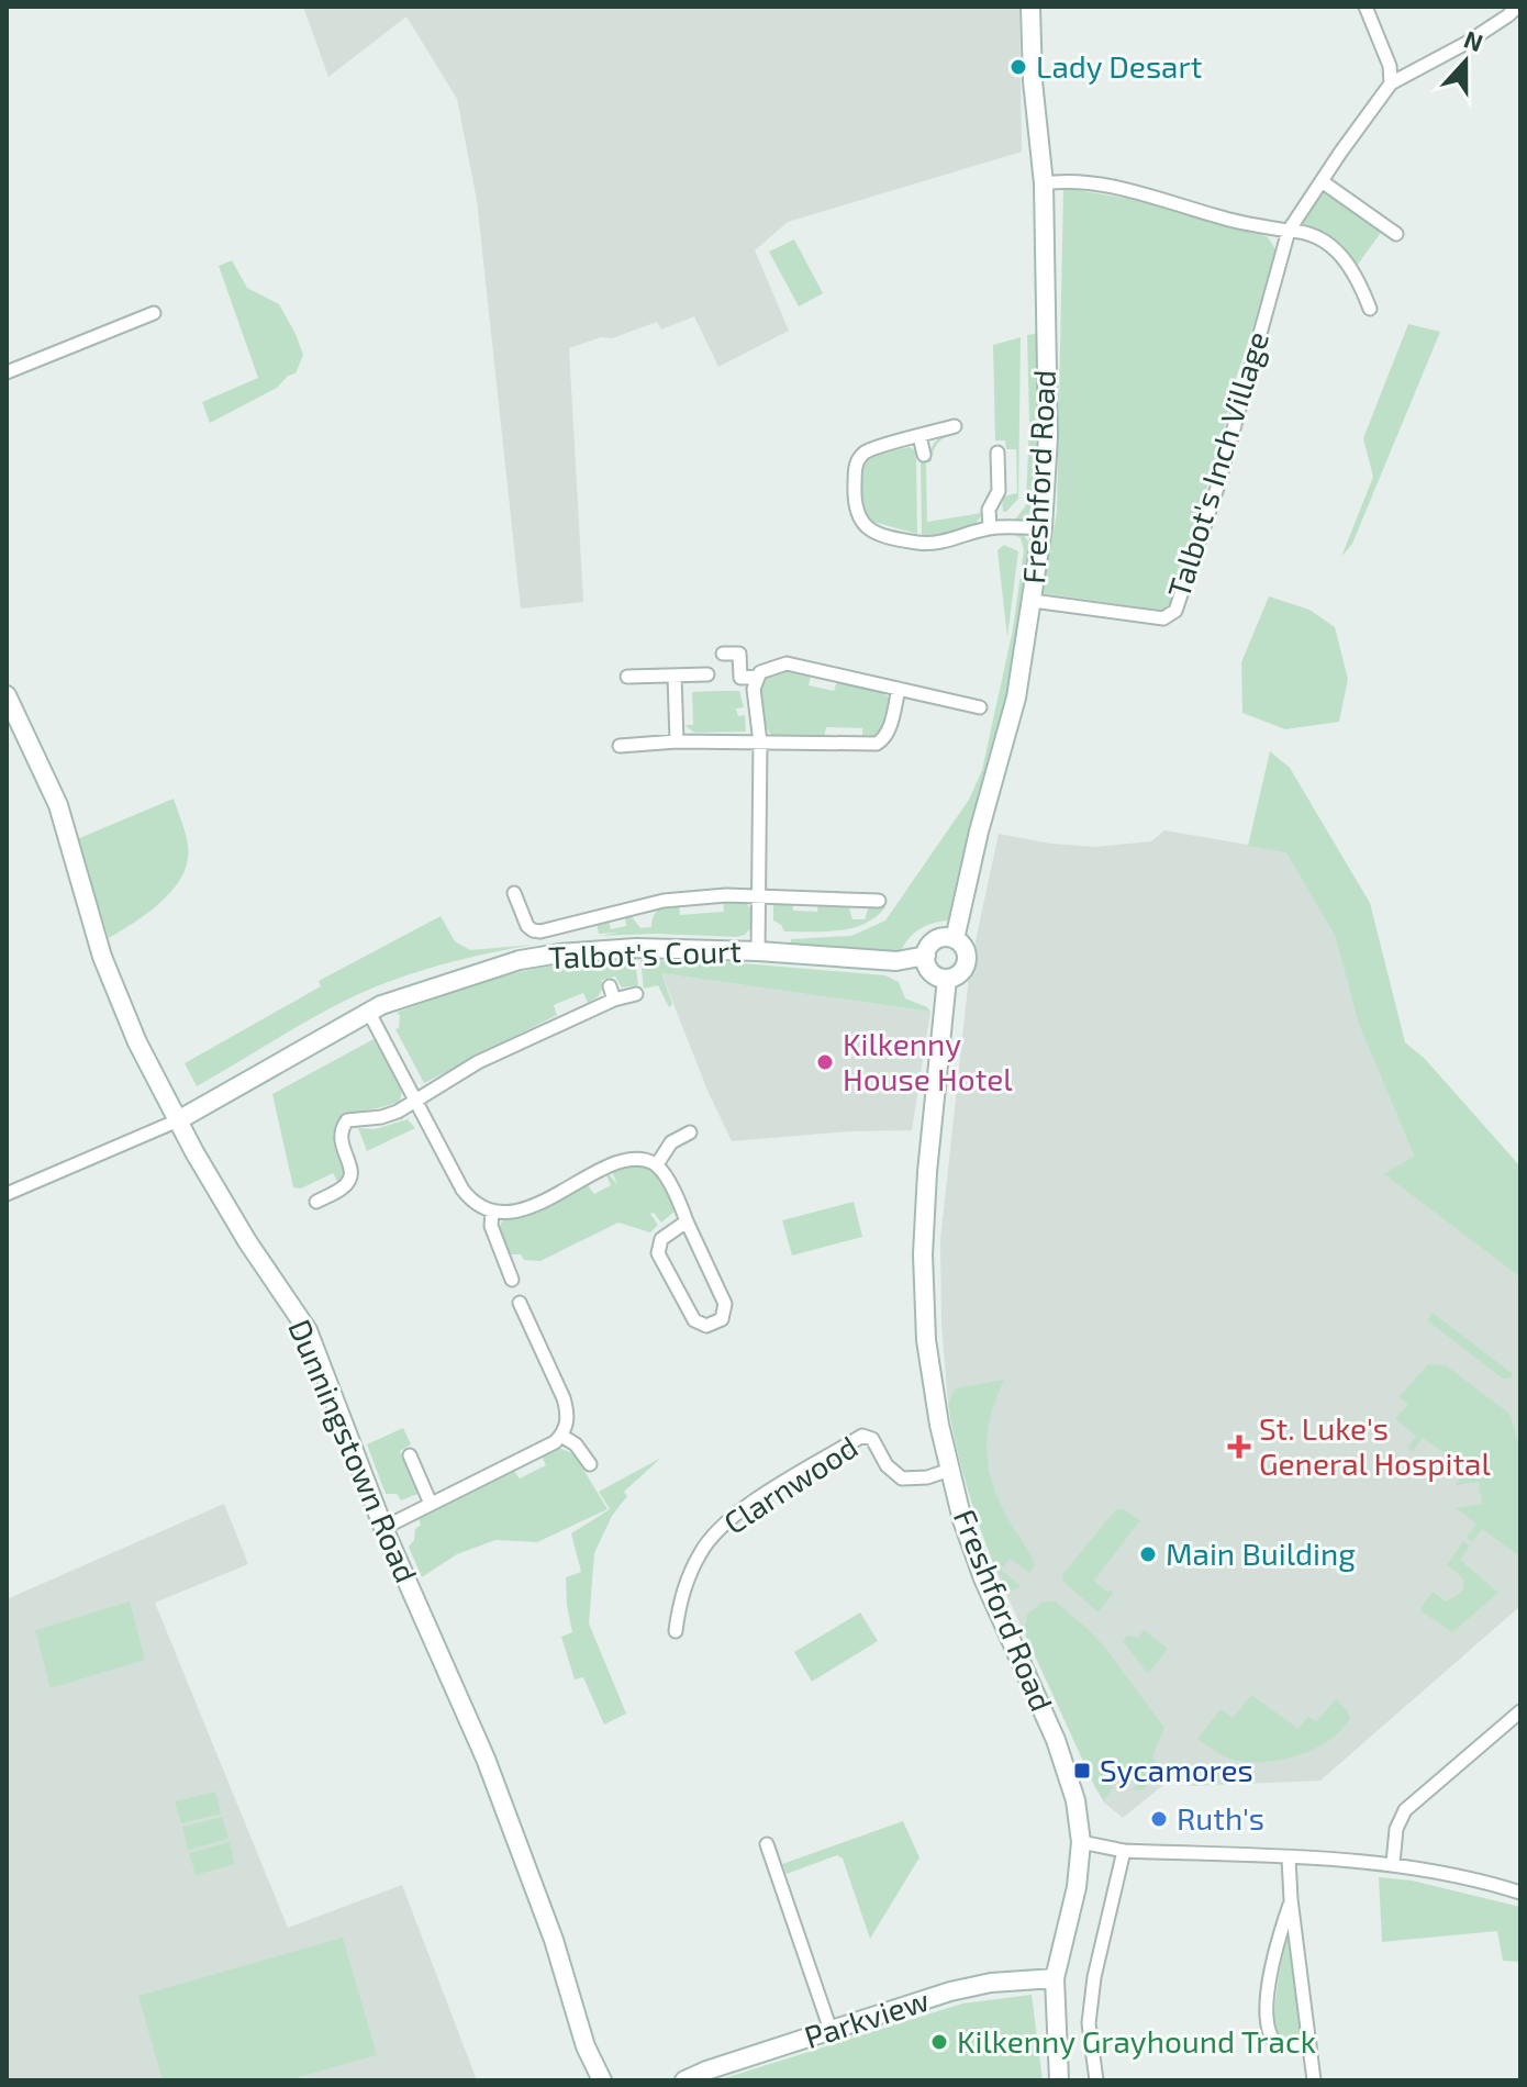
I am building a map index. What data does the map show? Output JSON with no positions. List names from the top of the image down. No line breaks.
{"streets":{"street":["Talbot's Inch Village","Freshford Road","Talbot's Court","Dunningstown Road","Clarnwood","Parkview"]},"crossings":[["Talbot's Inch Village","Freshford Road"],["Freshford Road","Talbot's Court"],["Freshford Road","Clarnwood"],["Freshford Road","Parkview"],["Talbot's Court","Dunningstown Road"]],"places":{"other":["Lady Desart","Kilkenny House Hotel","Main Building","Ruth's","Kilkenny Grayhound Track"],"health":["St. Luke's General Hospital"],"transit":["Sycamores"]},"north":"top"}
